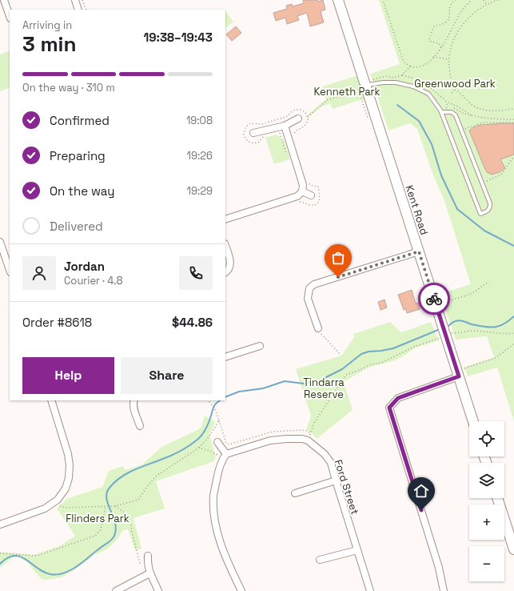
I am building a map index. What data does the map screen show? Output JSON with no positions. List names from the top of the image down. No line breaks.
{"streets":{"street":["Kent Road","Ford Street"]},"parks":["Greenwood Park","Kenneth Park","Tindarra Reserve","Flinders Park"],"page":{"heading":["3 min","Arriving in","19:38–19:43"],"panel":["Jordan","Courier · 4.8","Order #8618","$44.86"],"bar":"On the way · 310 m","list":[["Confirmed","19:08"],["Preparing","19:26"],["On the way","19:29"],"Delivered"],"buttons":["Help","Share"],"map_buttons":["+","−"]}}
